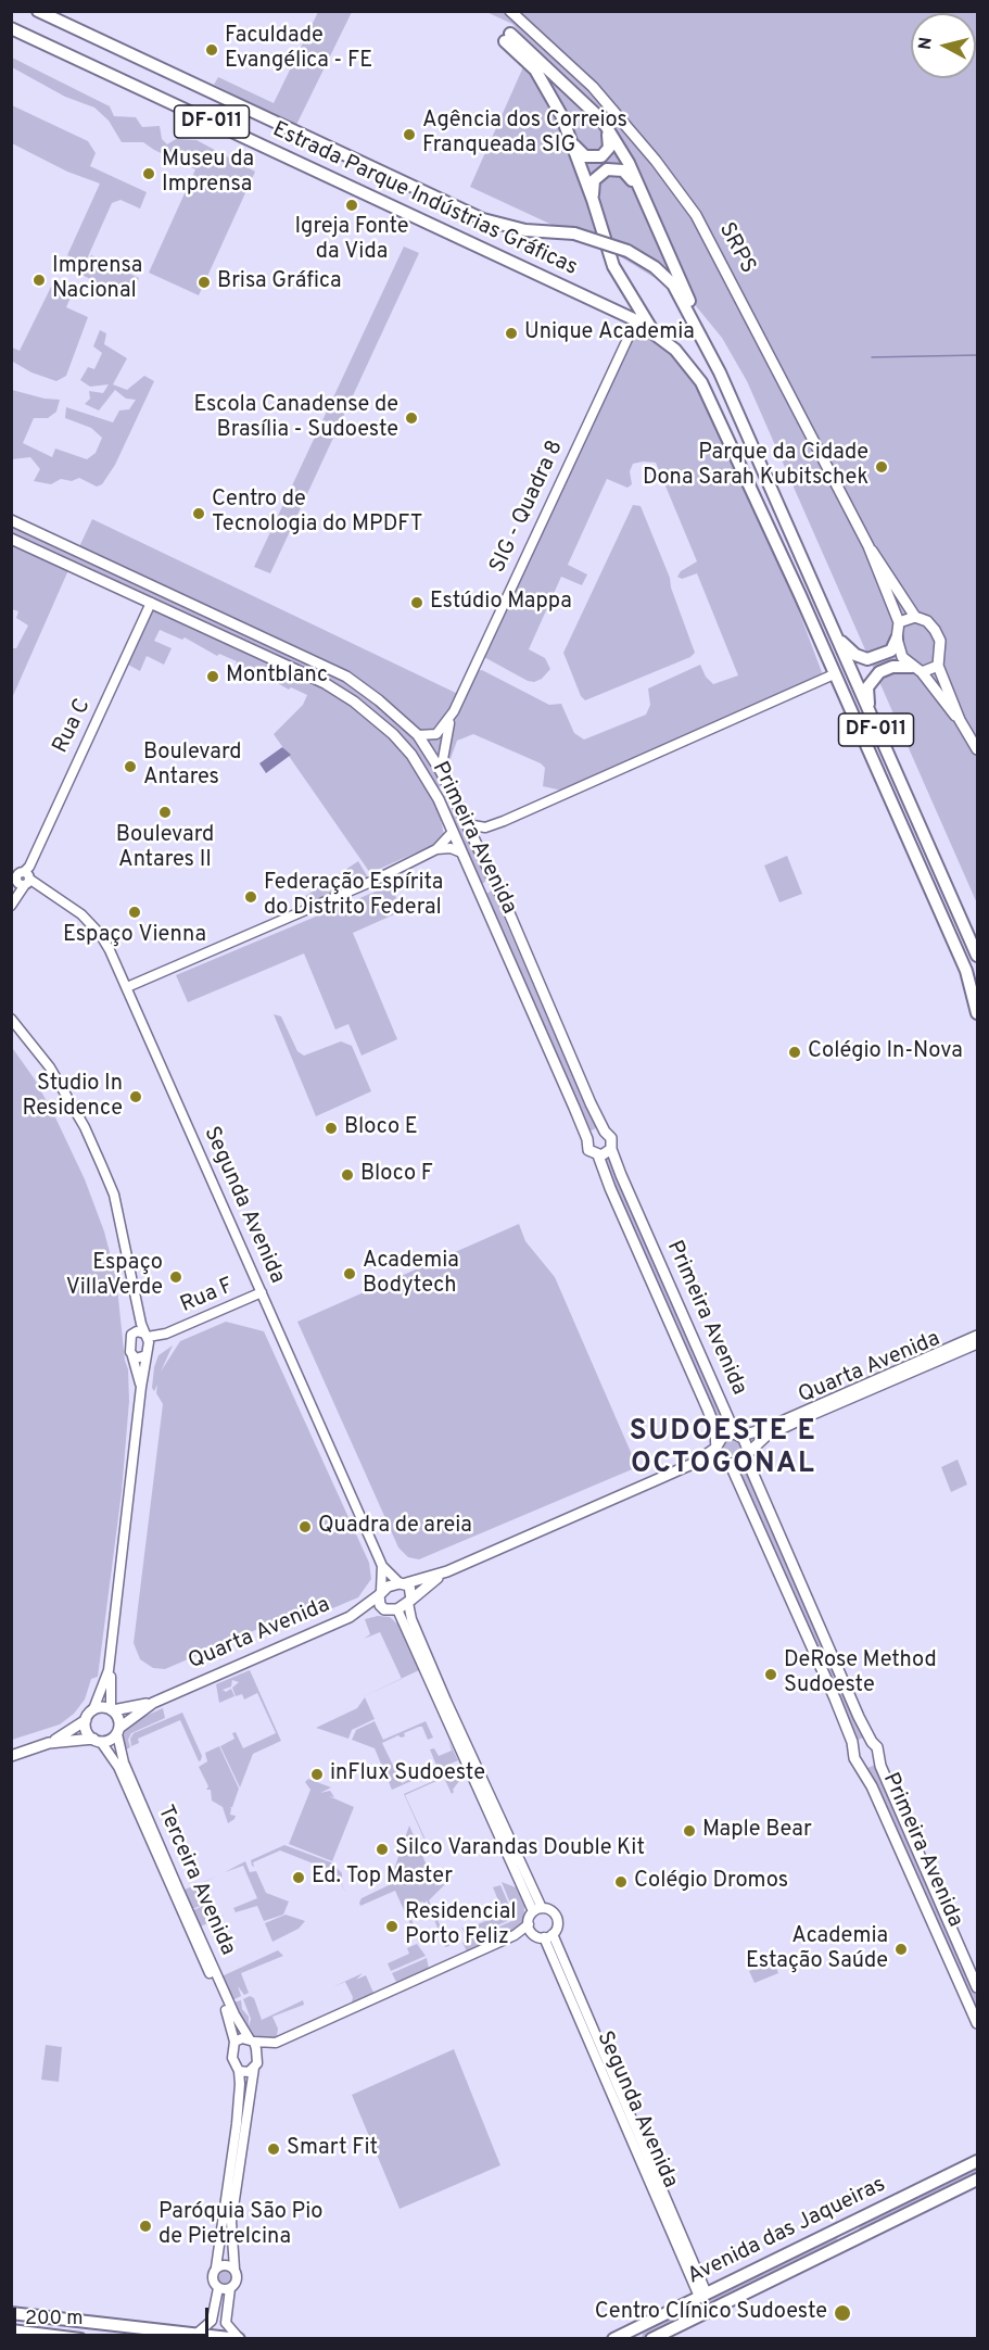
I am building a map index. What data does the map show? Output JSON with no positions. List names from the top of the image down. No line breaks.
{"streets":{"main road":["DF-011","Estrada Parque Indústrias Gráficas","SRPS","Primeira Avenida","Quarta Avenida","Avenida das Jaqueiras"],"street":["SIG - Quadra 8","Rua C","Segunda Avenida","Rua F","Terceira Avenida"]},"crossings":[["Estrada Parque Indústrias Gráficas","SIG - Quadra 8"],["SIG - Quadra 8","Primeira Avenida"],["Rua C","Primeira Avenida"],["Rua C","Segunda Avenida"],["Primeira Avenida","Quarta Avenida"],["Segunda Avenida","Rua F"],["Segunda Avenida","Quarta Avenida"],["Segunda Avenida","Avenida das Jaqueiras"],["Quarta Avenida","Terceira Avenida"]],"districts":["SUDOESTE E OCTOGONAL"],"places":["Faculdade Evangélica - FE","Agência dos Correios Franqueada SIG","Museu da Imprensa","Igreja Fonte da Vida","Imprensa Nacional","Brisa Gráfica","Unique Academia","Escola Canadense de Brasília - Sudoeste","Parque da Cidade Dona Sarah Kubitschek","Centro de Tecnologia do MPDFT","Estúdio Mappa","Montblanc","Boulevard Antares","Boulevard Antares II","Federação Espírita do Distrito Federal","Espaço Vienna","Colégio In-Nova","Studio In Residence","Bloco E","Bloco F","Academia Bodytech","Espaço VillaVerde","Quadra de areia","DeRose Method Sudoeste","inFlux Sudoeste","Maple Bear","Silco Varandas Double Kit","Ed. Top Master","Colégio Dromos","Residencial Porto Feliz","Academia Estação Saúde","Smart Fit","Paróquia São Pio de Pietrelcina","Centro Clínico Sudoeste"],"scale_bar":"200 m","north":"left"}
